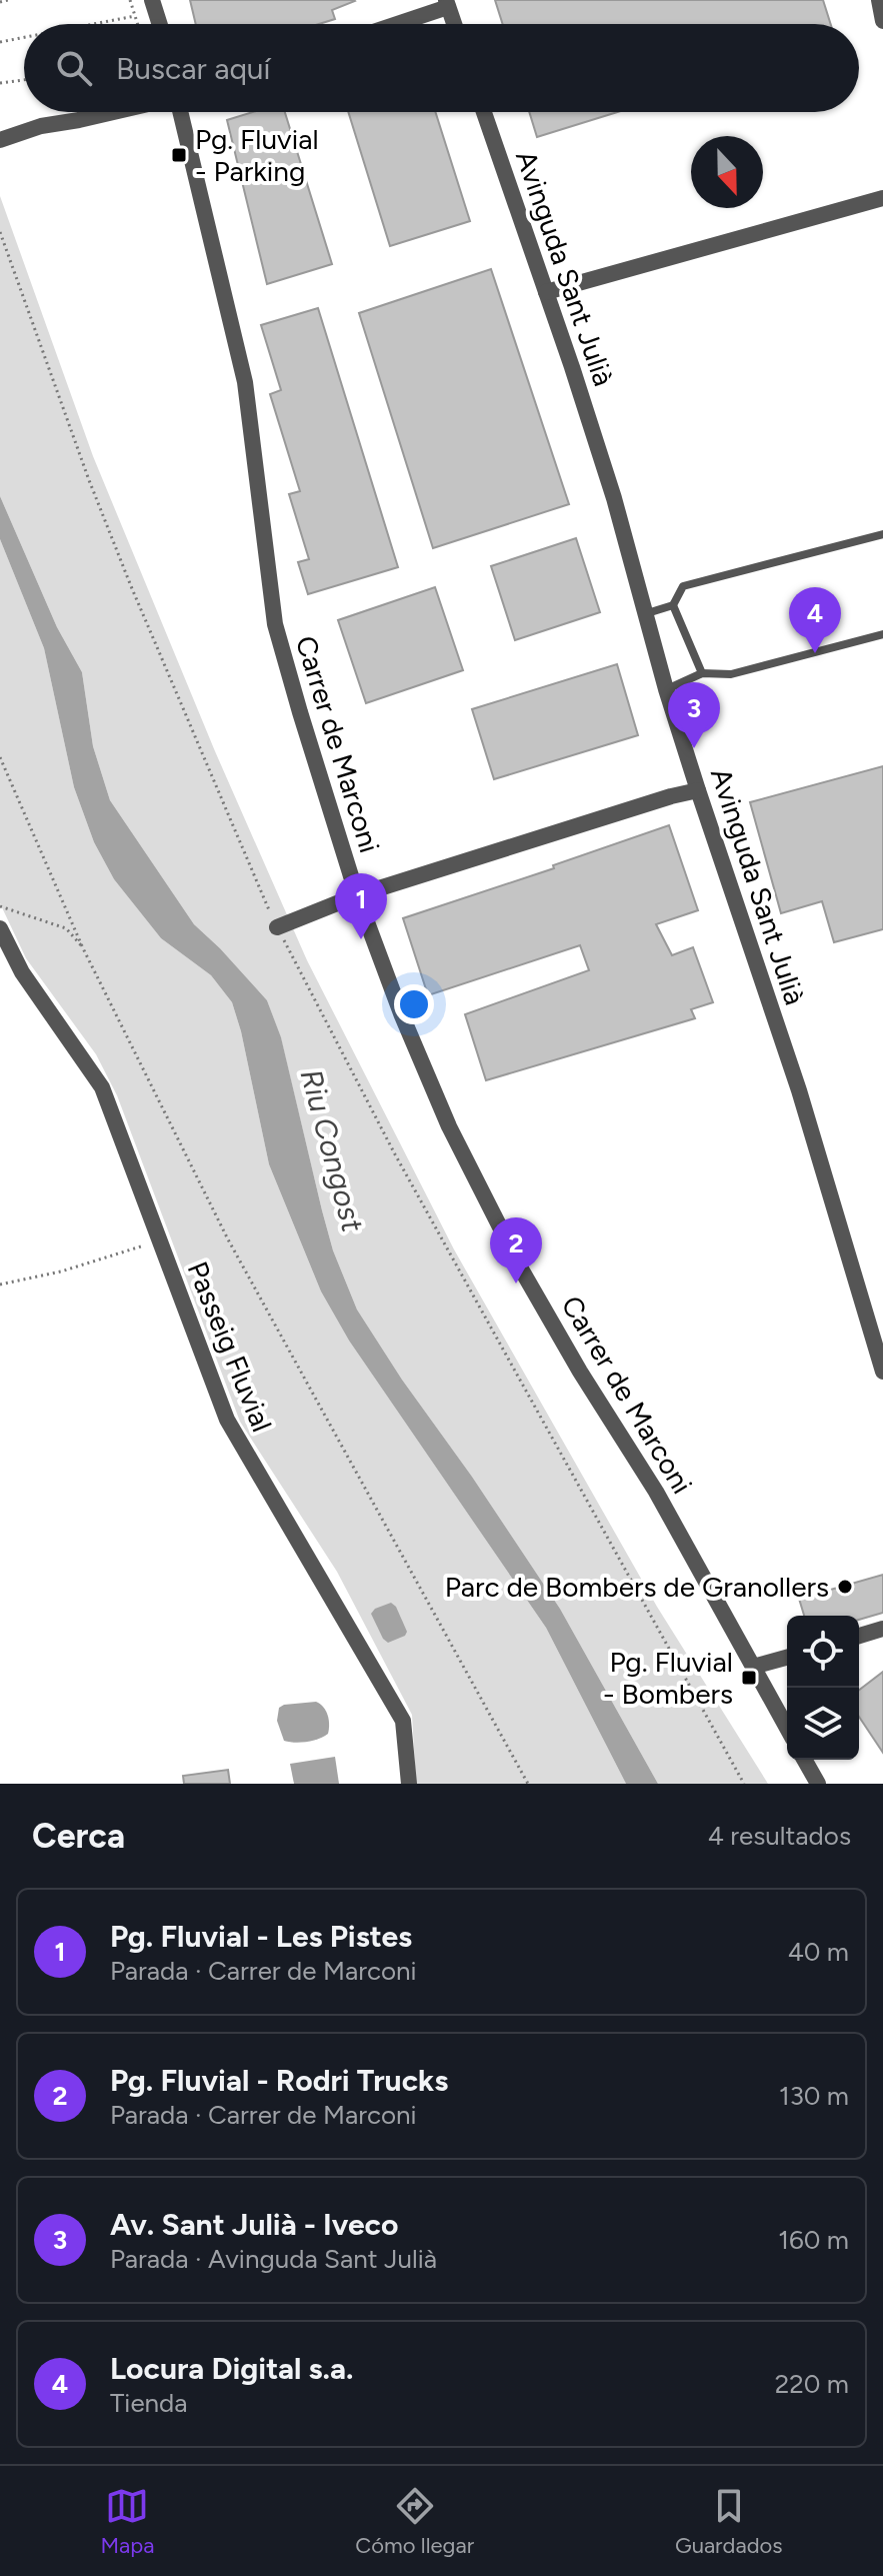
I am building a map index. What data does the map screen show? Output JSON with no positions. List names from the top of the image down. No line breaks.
{"streets":{"street":["Avinguda Sant Julià","Carrer de Marconi","Passeig Fluvial"]},"water":["Riu Congost"],"places":{"transit":["Pg. Fluvial - Parking","Pg. Fluvial - Bombers"],"other":["Parc de Bombers de Granollers"]},"north":"bottom","page":{"search":"Buscar aquí","pins":["4","3","1","2"],"heading":["Cerca","4 resultados"],"list":[{"mark":"1","name":"Pg. Fluvial - Les Pistes","note":"Parada · Carrer de Marconi","value":"40 m"},{"mark":"2","name":"Pg. Fluvial - Rodri Trucks","note":"Parada · Carrer de Marconi","value":"130 m"},{"mark":"3","name":"Av. Sant Julià - Iveco","note":"Parada · Avinguda Sant Julià","value":"160 m"},{"mark":"4","name":"Locura Digital s.a.","note":"Tienda","value":"220 m"}],"nav":["Mapa","Cómo llegar","Guardados"]}}
